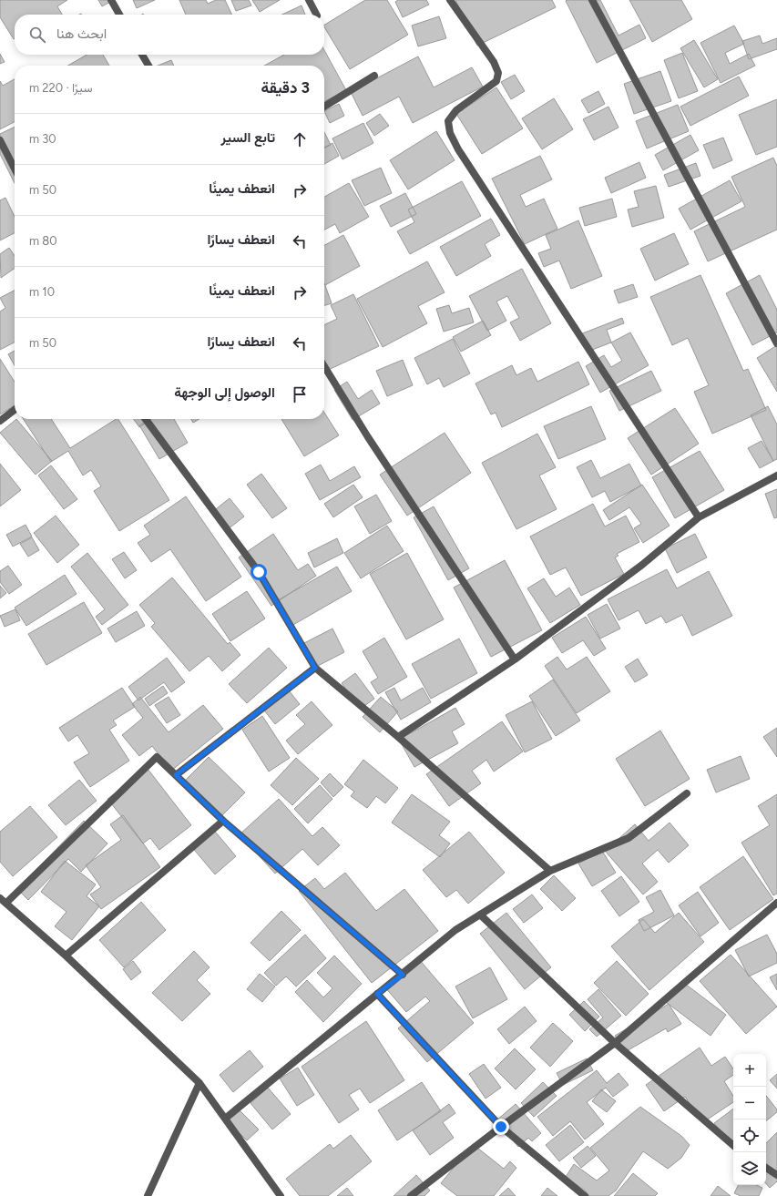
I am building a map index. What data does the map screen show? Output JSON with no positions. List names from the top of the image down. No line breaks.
{"page":{"search":"ابحث هنا","heading":["3 دقيقة","سيرًا · 220 m"],"list":[["تابع السير","30 m"],["انعطف يمينًا","50 m"],["انعطف يسارًا","80 m"],["انعطف يمينًا","10 m"],["انعطف يسارًا","50 m"],"الوصول إلى الوجهة"],"map_buttons":["+","−"]}}
